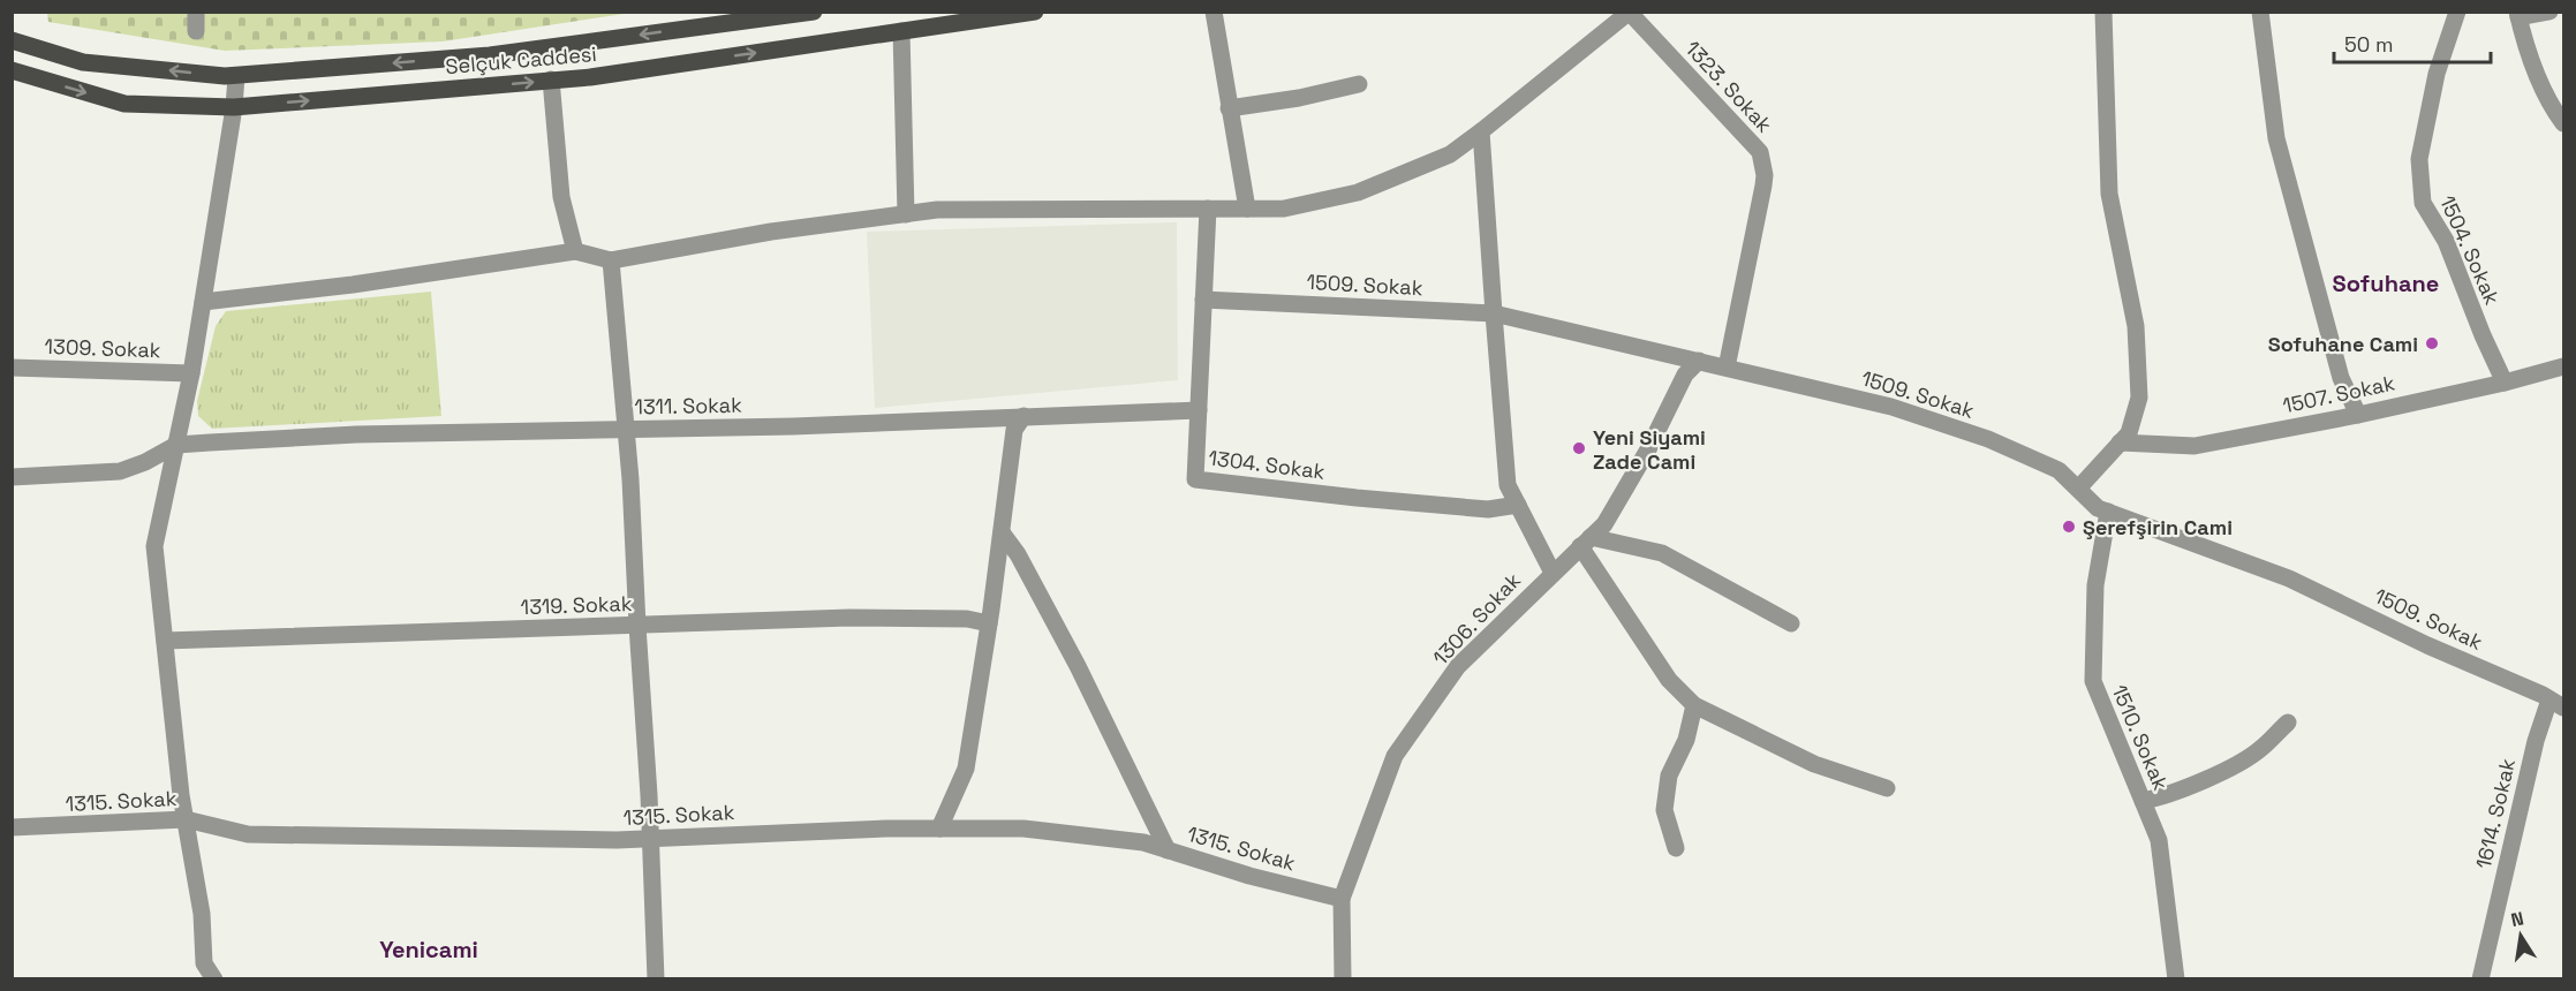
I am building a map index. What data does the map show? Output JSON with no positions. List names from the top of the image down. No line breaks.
{"streets":{"main road":["Selçuk Caddesi"],"street":["1323. Sokak","1504. Sokak","1509. Sokak","1309. Sokak","1507. Sokak","1311. Sokak","1304. Sokak","1319. Sokak","1306. Sokak","1510. Sokak","1315. Sokak","1614. Sokak"]},"crossings":[["1323. Sokak","1509. Sokak"],["1504. Sokak","1507. Sokak"],["1509. Sokak","1304. Sokak"],["1509. Sokak","1306. Sokak"],["1509. Sokak","1510. Sokak"],["1509. Sokak","1614. Sokak"],["1311. Sokak","1304. Sokak"],["1306. Sokak","1315. Sokak"]],"districts":["Sofuhane","Yenicami"],"places":["Sofuhane Cami","Yeni Siyami Zade Cami","Şerefşirin Cami"],"scale_bar":"50 m","north":"top"}
